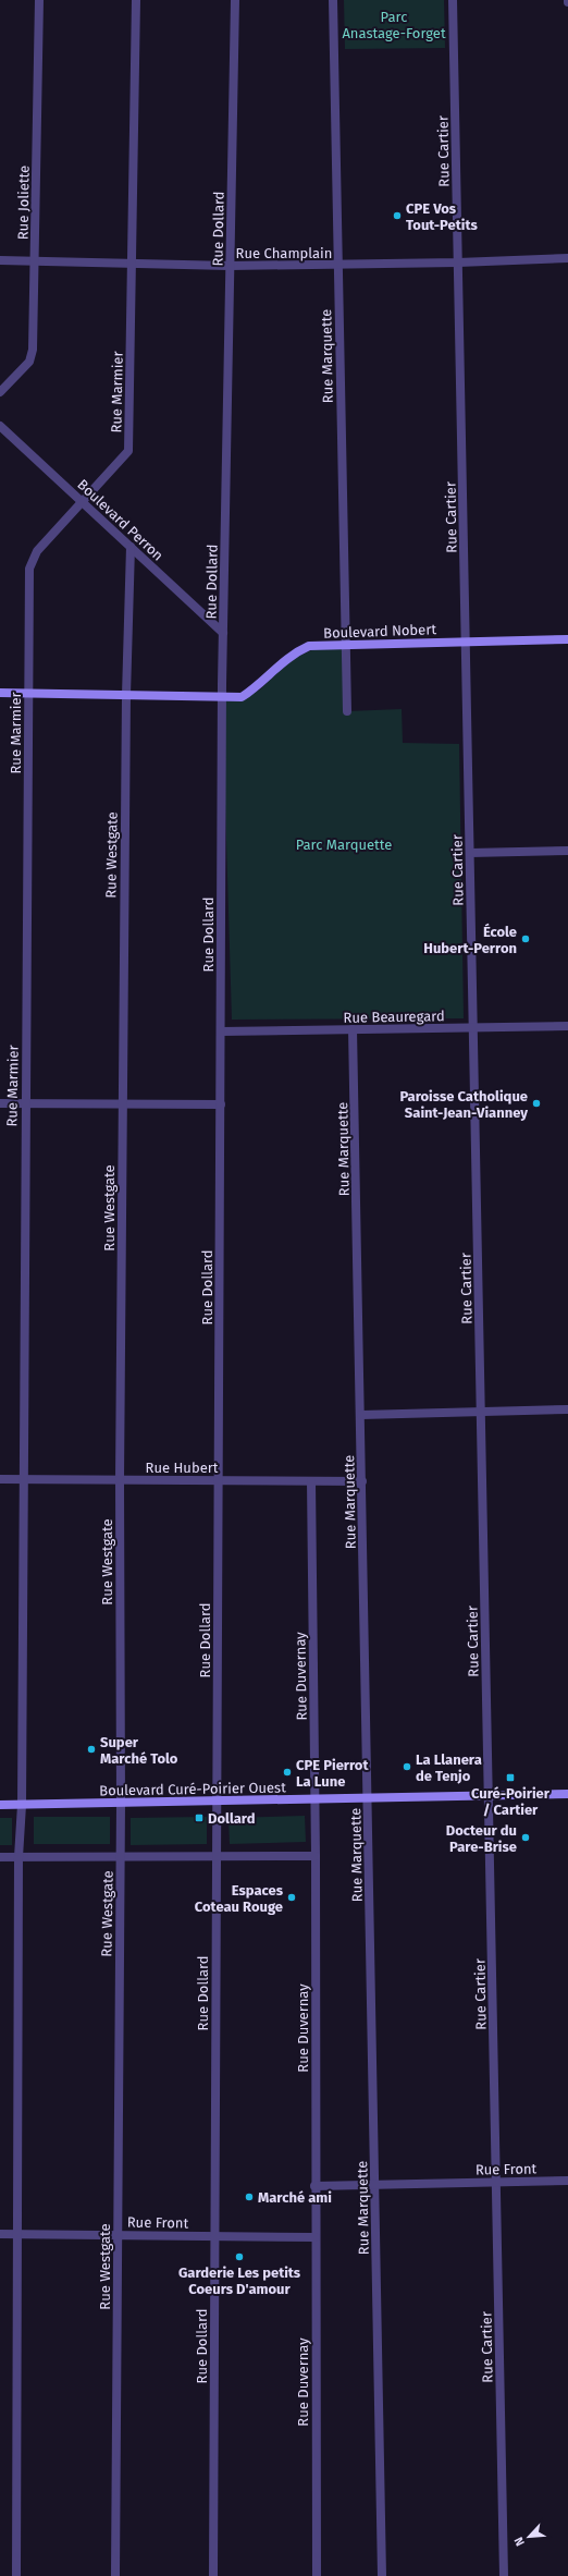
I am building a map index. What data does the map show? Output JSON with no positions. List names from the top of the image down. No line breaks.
{"streets":{"street":["Rue Cartier","Rue Joliette","Rue Dollard","Rue Champlain","Rue Marquette","Rue Marmier","Boulevard Perron","Boulevard Nobert","Rue Westgate","Rue Beauregard","Rue Hubert","Rue Duvernay","Boulevard Curé-Poirier Ouest","Rue Front"]},"crossings":[["Rue Cartier","Rue Champlain"],["Rue Cartier","Boulevard Nobert"],["Rue Cartier","Rue Beauregard"],["Rue Cartier","Boulevard Curé-Poirier Ouest"],["Rue Cartier","Rue Front"],["Rue Joliette","Rue Champlain"],["Rue Dollard","Rue Champlain"],["Rue Dollard","Boulevard Perron"],["Rue Dollard","Boulevard Nobert"],["Rue Dollard","Rue Beauregard"],["Rue Dollard","Rue Hubert"],["Rue Dollard","Boulevard Curé-Poirier Ouest"],["Rue Dollard","Rue Front"],["Rue Champlain","Rue Marquette"],["Rue Champlain","Rue Marmier"],["Rue Marquette","Boulevard Nobert"],["Rue Marquette","Rue Beauregard"],["Rue Marquette","Rue Hubert"],["Rue Marquette","Boulevard Curé-Poirier Ouest"],["Rue Marquette","Rue Front"],["Rue Marmier","Boulevard Perron"],["Rue Marmier","Boulevard Nobert"],["Rue Marmier","Rue Hubert"],["Rue Marmier","Boulevard Curé-Poirier Ouest"],["Rue Marmier","Rue Front"],["Boulevard Perron","Rue Westgate"],["Boulevard Nobert","Rue Westgate"],["Rue Westgate","Rue Hubert"],["Rue Westgate","Boulevard Curé-Poirier Ouest"],["Rue Westgate","Rue Front"],["Rue Hubert","Rue Duvernay"],["Rue Duvernay","Boulevard Curé-Poirier Ouest"],["Rue Duvernay","Rue Front"]],"parks":["Parc Anastage-Forget","Parc Marquette"],"places":{"other":["CPE Vos Tout-Petits","École Hubert-Perron","Paroisse Catholique Saint-Jean-Vianney","Super Marché Tolo","La Llanera de Tenjo","CPE Pierrot La Lune","Docteur du Pare-Brise","Espaces Coteau Rouge","Marché ami","Garderie Les petits Coeurs D'amour"],"transit":["Curé-Poirier / Cartier","Dollard"]},"north":"bottom left"}
